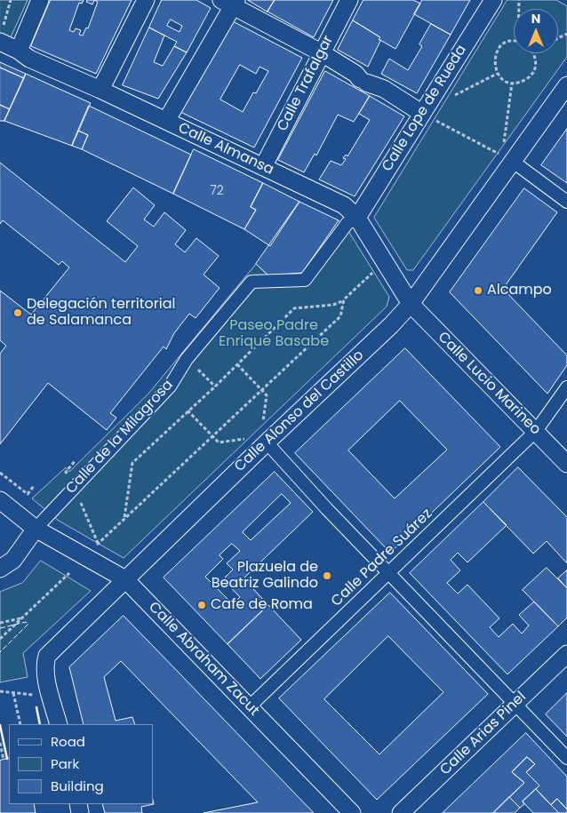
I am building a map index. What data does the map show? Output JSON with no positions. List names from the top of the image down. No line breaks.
{"streets":{"street":["Calle Trafalgar","Calle Lope de Rueda","Calle Almansa","Calle Lucio Marineo","Calle Alonso del Castillo","Calle de la Milagrosa","Calle Padre Suárez","Calle Abraham Zacut","Calle Arias Pinel"]},"crossings":[["Calle Trafalgar","Calle Almansa"],["Calle Lope de Rueda","Calle Almansa"],["Calle Lope de Rueda","Calle de la Milagrosa"],["Calle Almansa","Calle Lucio Marineo"],["Calle Almansa","Calle Alonso del Castillo"],["Calle Almansa","Calle de la Milagrosa"],["Calle Lucio Marineo","Calle Alonso del Castillo"],["Calle Lucio Marineo","Calle Padre Suárez"],["Calle Alonso del Castillo","Calle Abraham Zacut"],["Calle de la Milagrosa","Calle Abraham Zacut"],["Calle Padre Suárez","Calle Abraham Zacut"]],"parks":["Paseo Padre Enrique Basabe"],"places":["Alcampo","Delegación territorial de Salamanca","Plazuela de Beatriz Galindo","Cafe de Roma"],"house_numbers":["72"],"legend":["Road","Park","Building"],"north":"top"}
